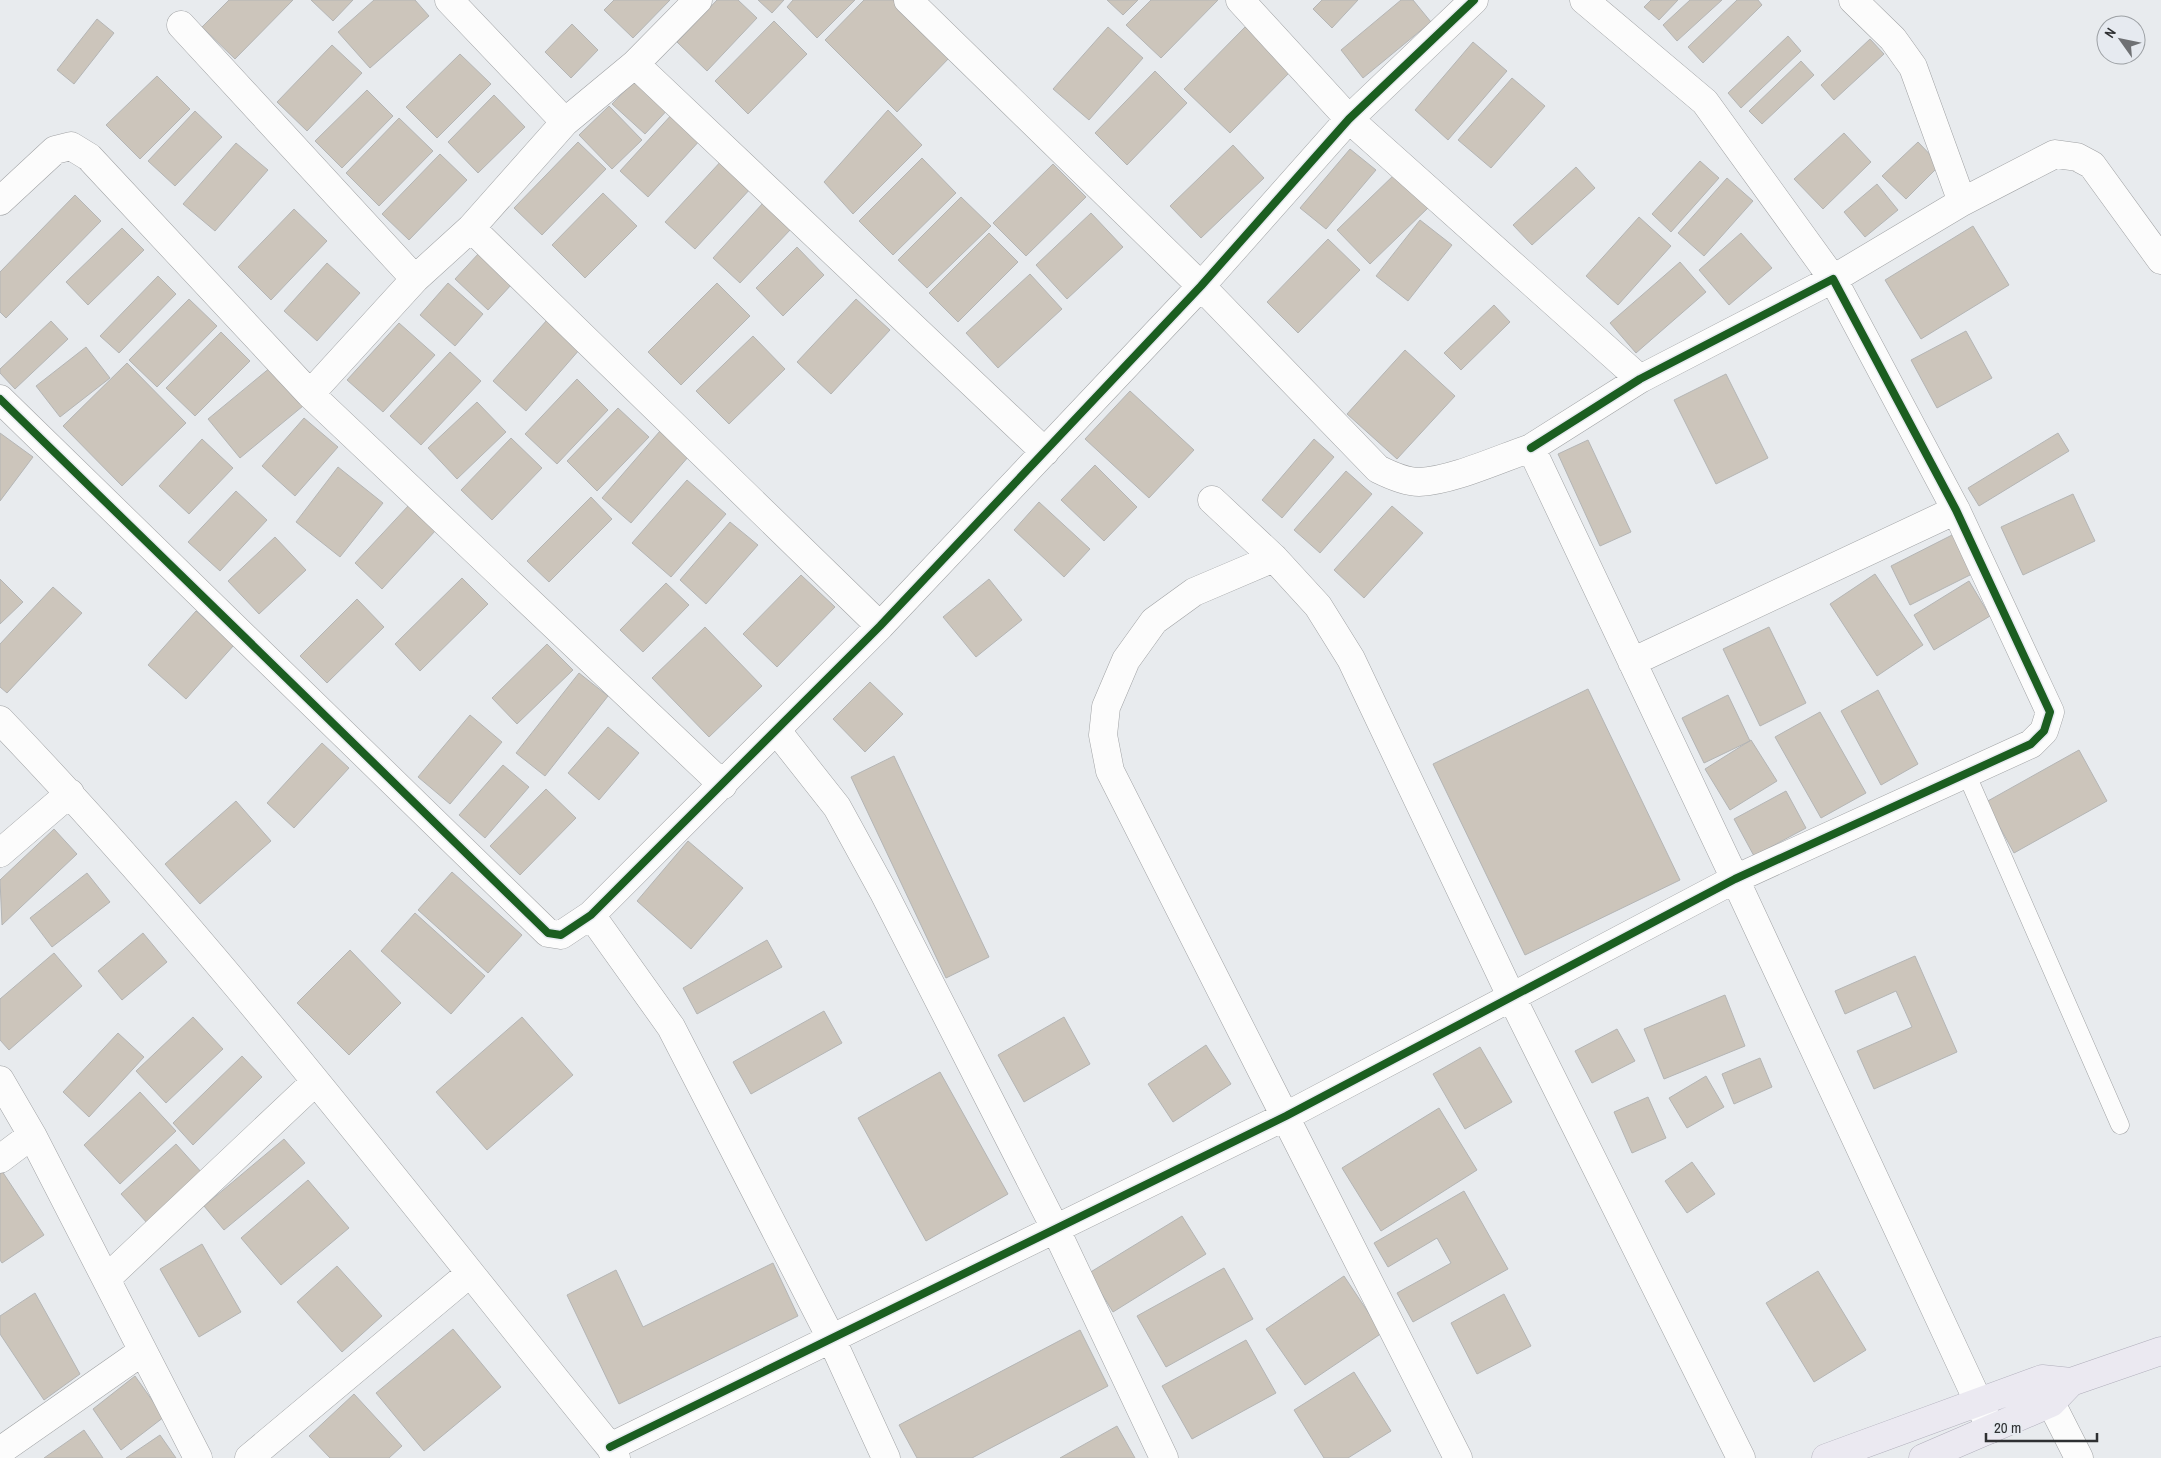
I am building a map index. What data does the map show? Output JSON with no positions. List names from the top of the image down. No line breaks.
{"scale_bar":"20 m","north":"top left"}
